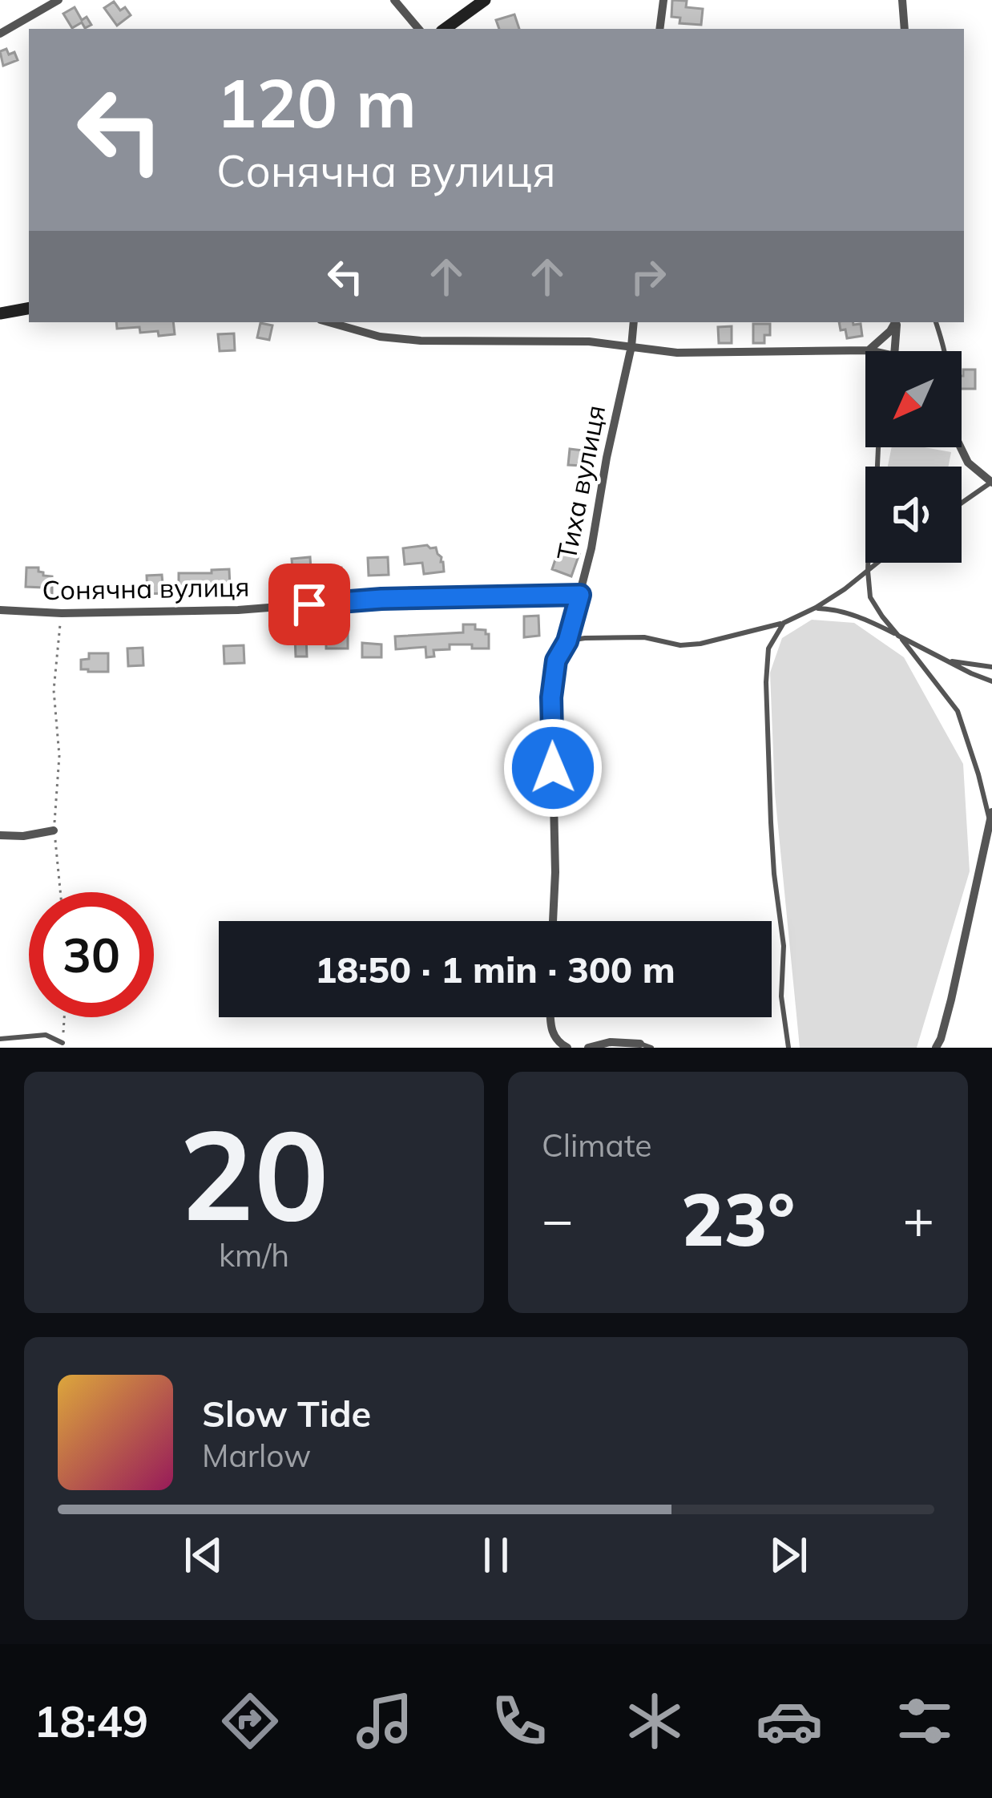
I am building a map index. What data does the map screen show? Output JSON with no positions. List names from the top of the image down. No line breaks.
{"streets":{"street":["Тиха вулиця","Сонячна вулиця"]},"crossings":[["Тиха вулиця","Сонячна вулиця"]],"north":"bottom left","page":{"turn":["120 m","Сонячна вулиця"],"limit":"30","trip":"18:50 · 1 min · 300 m","tile":[["20","km/h"],"Climate"],"heat":["−","23°","+"],"song":["Slow Tide","Marlow"],"tabs":"18:49"}}
